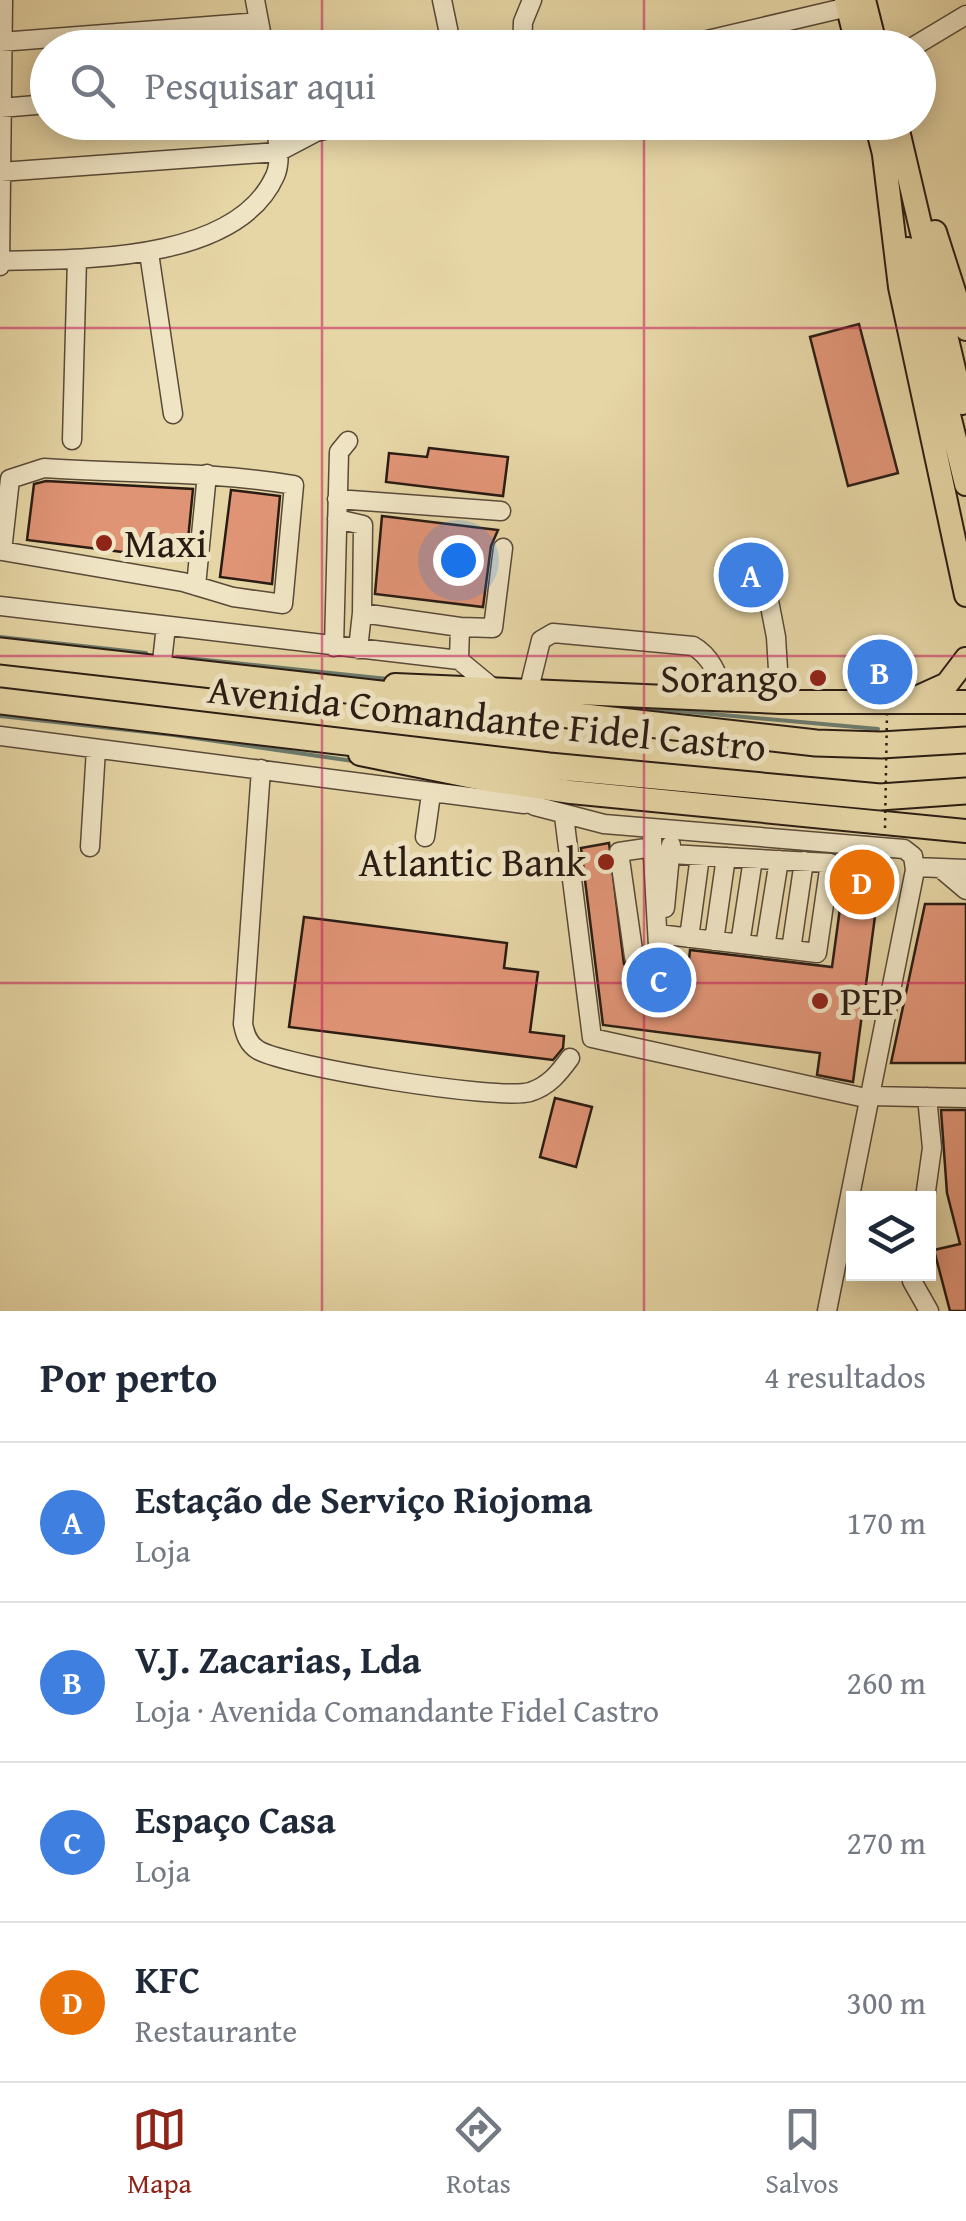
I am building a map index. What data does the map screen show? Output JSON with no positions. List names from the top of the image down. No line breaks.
{"streets":{"highway":["Avenida Comandante Fidel Castro"]},"places":["Maxi","Sorango","Atlantic Bank","PEP"],"page":{"search":"Pesquisar aqui","pins":["A","B","D","C"],"heading":["Por perto","4 resultados"],"list":[{"mark":"A","name":"Estação de Serviço Riojoma","note":"Loja","value":"170 m"},{"mark":"B","name":"V.J. Zacarias, Lda","note":"Loja · Avenida Comandante Fidel Castro","value":"260 m"},{"mark":"C","name":"Espaço Casa","note":"Loja","value":"270 m"},{"mark":"D","name":"KFC","note":"Restaurante","value":"300 m"}],"nav":["Mapa","Rotas","Salvos"]}}
